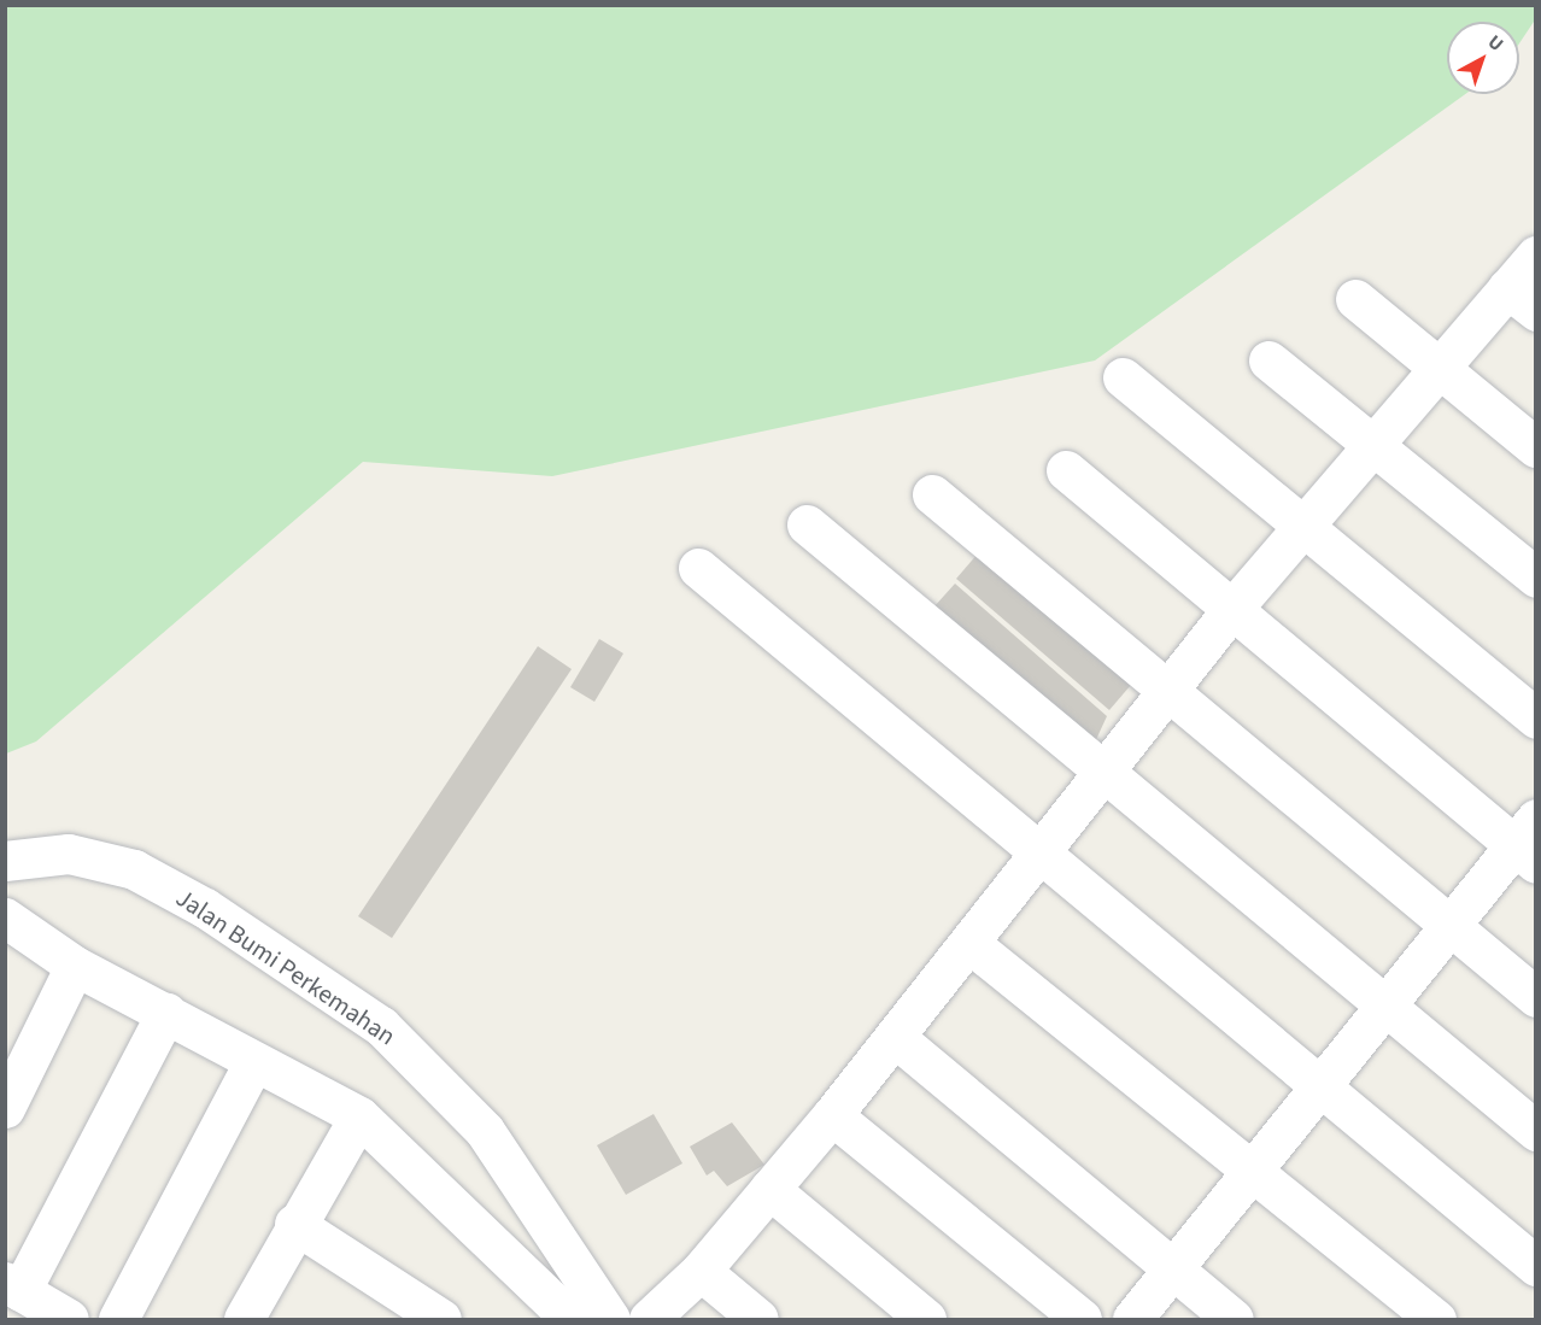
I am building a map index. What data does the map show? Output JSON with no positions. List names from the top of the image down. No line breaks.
{"streets":{"street":["Jalan Bumi Perkemahan"]},"north":"top right"}
